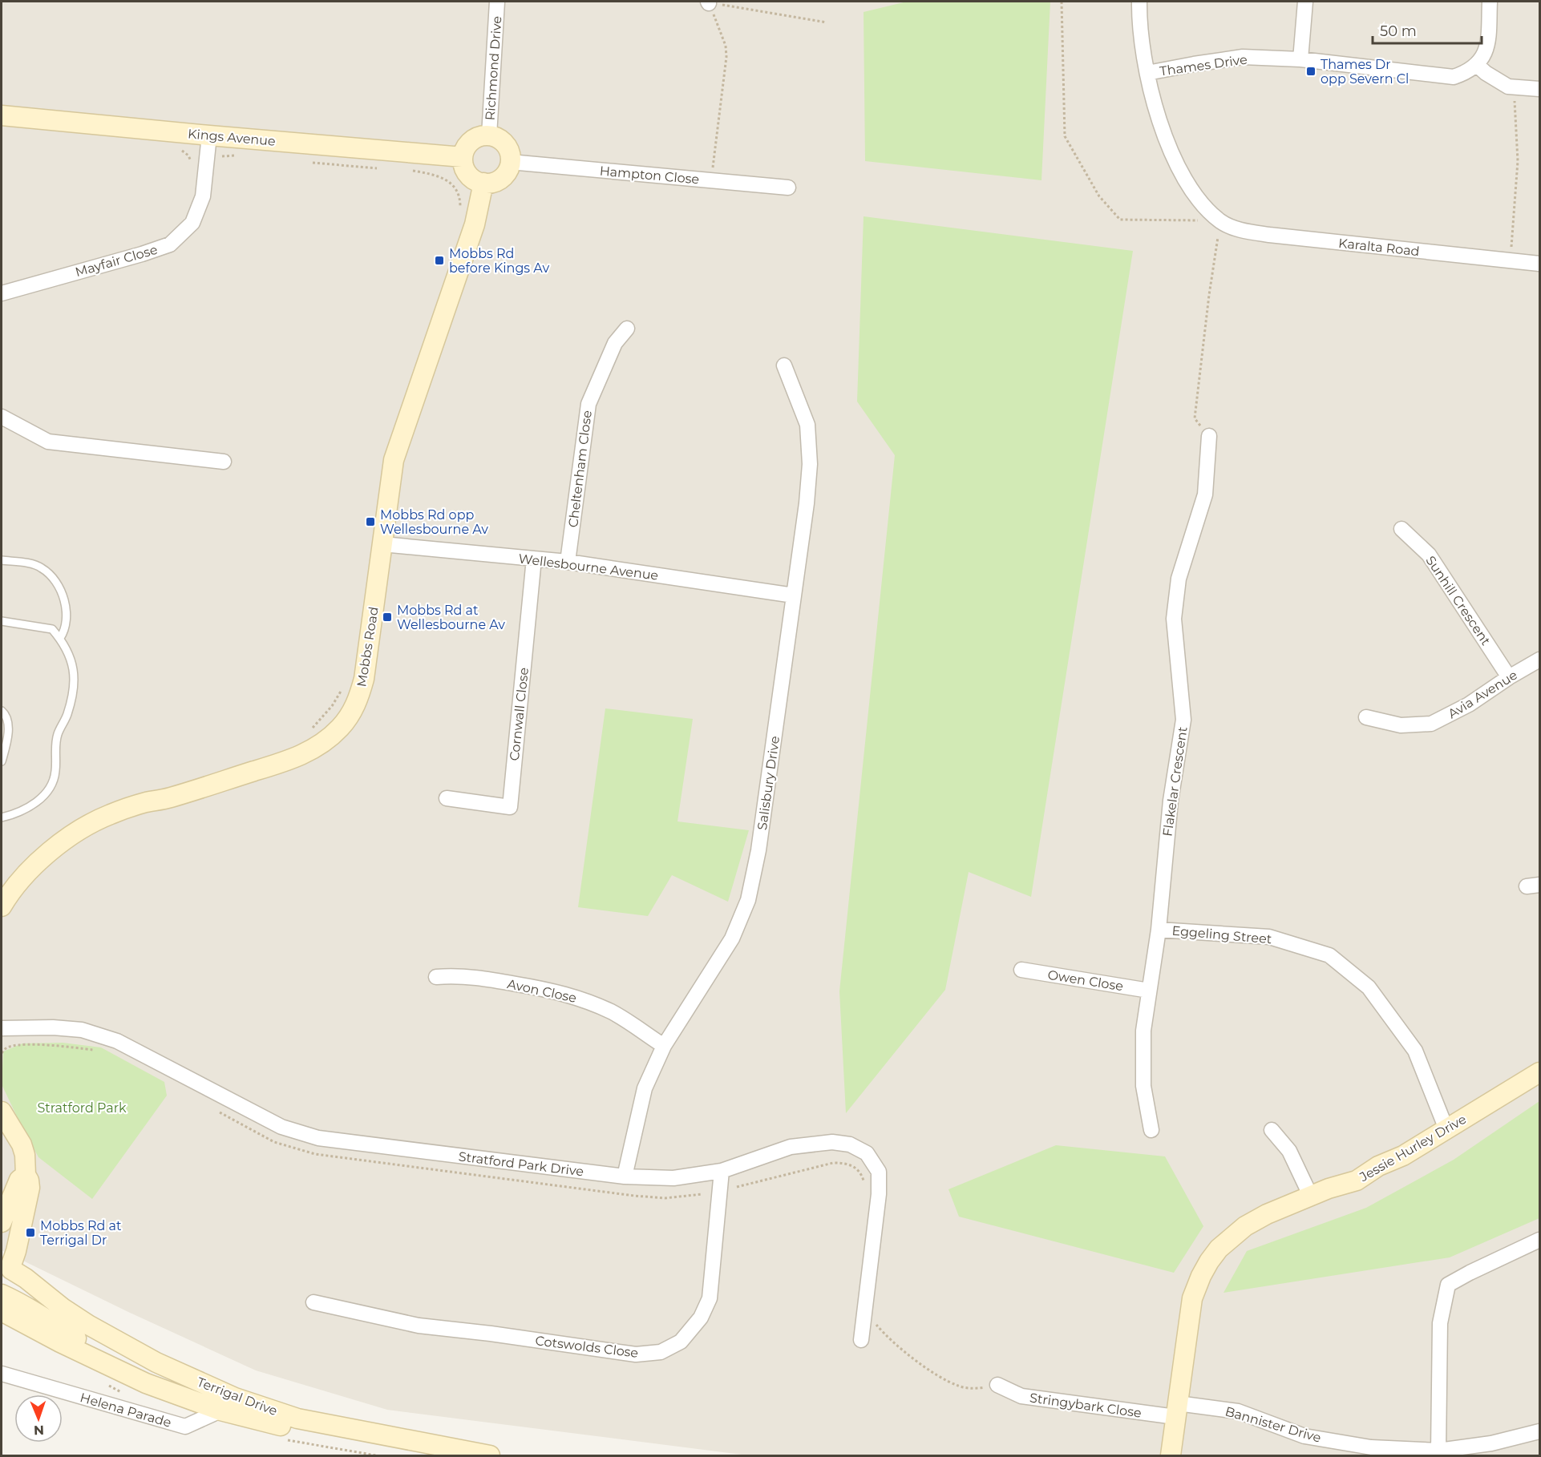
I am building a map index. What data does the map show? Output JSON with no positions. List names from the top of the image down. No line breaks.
{"streets":{"street":["Thames Drive","Richmond Drive","Kings Avenue","Hampton Close","Karalta Road","Mayfair Close","Cheltenham Close","Wellesbourne Avenue","Sunhill Crescent","Mobbs Road","Avia Avenue","Cornwall Close","Flakelar Crescent","Salisbury Drive","Eggeling Street","Owen Close","Avon Close","Jessie Hurley Drive","Stratford Park Drive","Cotswolds Close","Terrigal Drive","Stringybark Close","Helena Parade","Bannister Drive"]},"crossings":[["Thames Drive","Karalta Road"],["Richmond Drive","Kings Avenue"],["Richmond Drive","Hampton Close"],["Richmond Drive","Mobbs Road"],["Kings Avenue","Hampton Close"],["Kings Avenue","Mayfair Close"],["Kings Avenue","Mobbs Road"],["Hampton Close","Mobbs Road"],["Cheltenham Close","Wellesbourne Avenue"],["Wellesbourne Avenue","Mobbs Road"],["Wellesbourne Avenue","Cornwall Close"],["Wellesbourne Avenue","Salisbury Drive"],["Sunhill Crescent","Avia Avenue"],["Flakelar Crescent","Eggeling Street"],["Flakelar Crescent","Owen Close"],["Salisbury Drive","Avon Close"],["Salisbury Drive","Stratford Park Drive"],["Eggeling Street","Jessie Hurley Drive"],["Jessie Hurley Drive","Stringybark Close"],["Jessie Hurley Drive","Bannister Drive"],["Stratford Park Drive","Cotswolds Close"],["Terrigal Drive","Helena Parade"],["Stringybark Close","Bannister Drive"]],"parks":["Stratford Park"],"places":{"transit":["Thames Dr opp Severn Cl","Mobbs Rd before Kings Av","Mobbs Rd opp Wellesbourne Av","Mobbs Rd at Wellesbourne Av","Mobbs Rd at Terrigal Dr"]},"scale_bar":"50 m","north":"bottom"}
